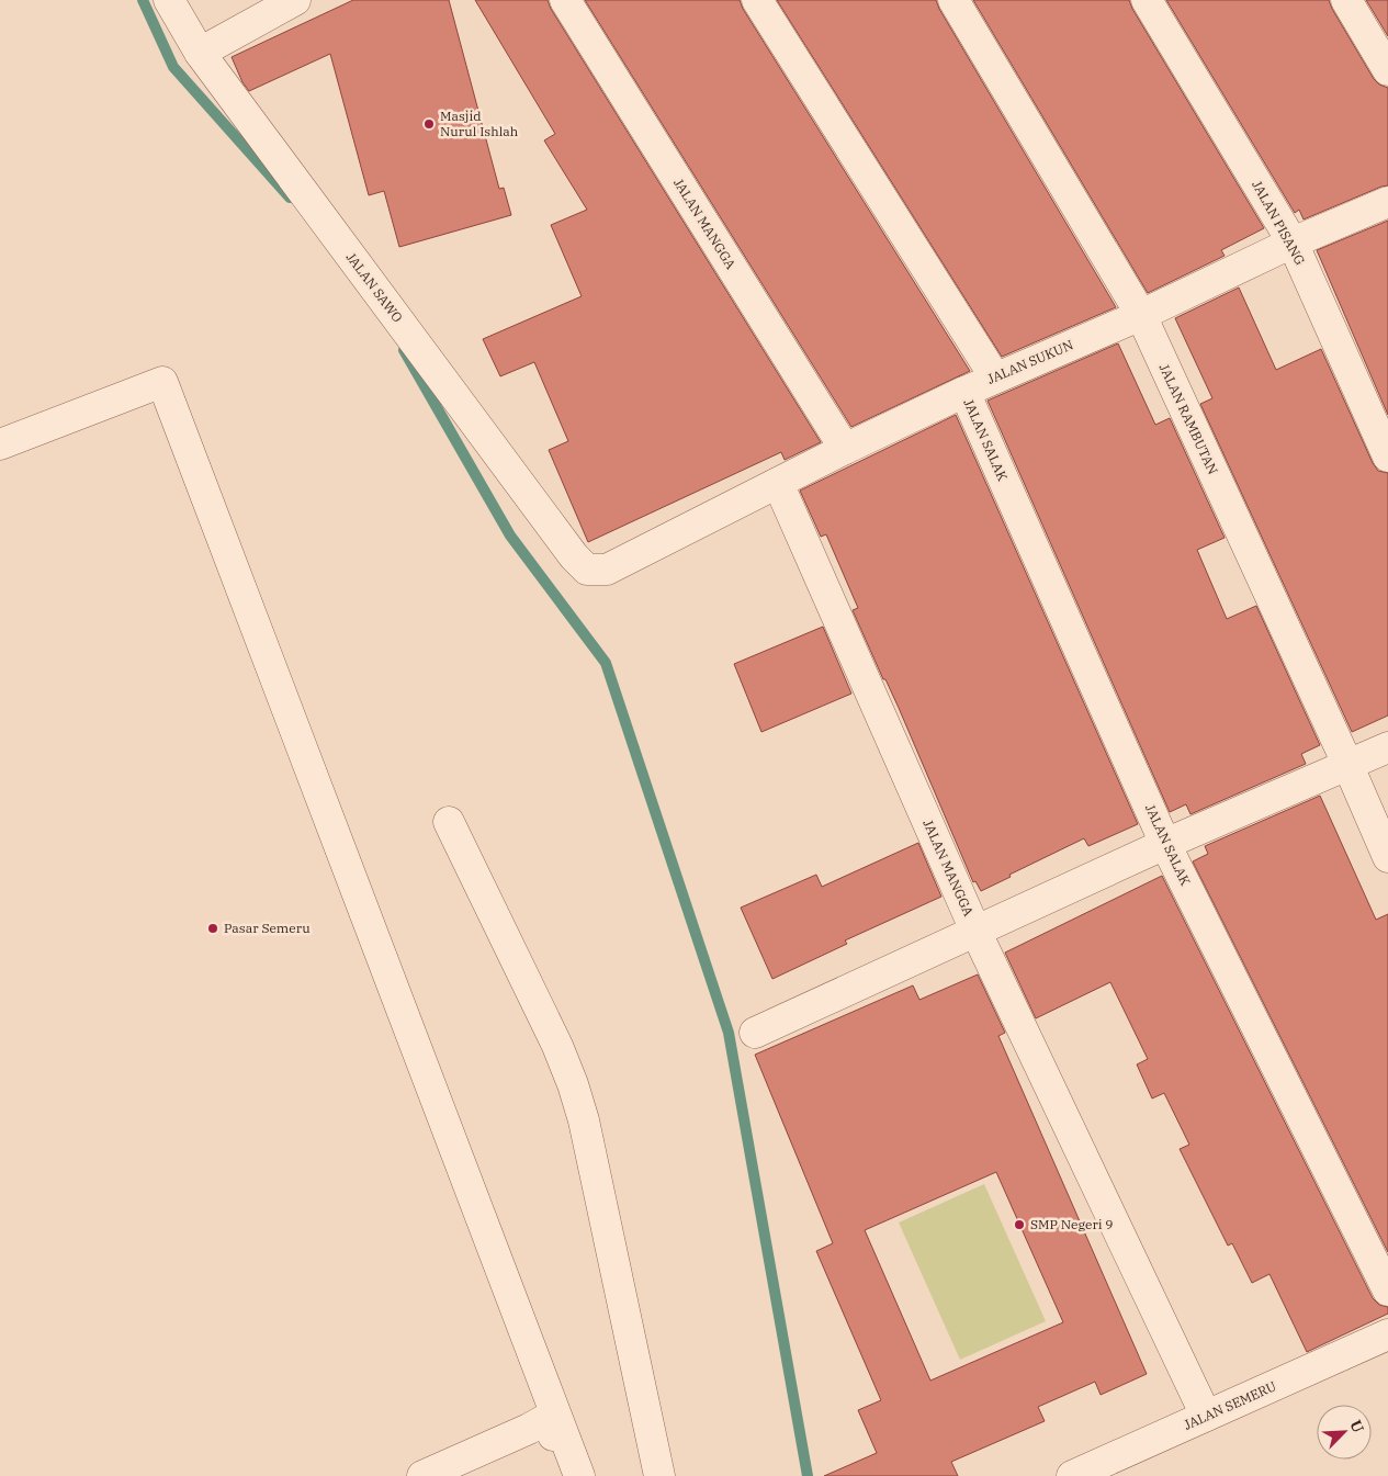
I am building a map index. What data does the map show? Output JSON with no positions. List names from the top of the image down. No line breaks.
{"streets":{"street":["JALAN PISANG","JALAN MANGGA","JALAN SAWO","JALAN SUKUN","JALAN RAMBUTAN","JALAN SALAK","JALAN SEMERU"]},"crossings":[["JALAN PISANG","JALAN SUKUN"],["JALAN MANGGA","JALAN SUKUN"],["JALAN MANGGA","JALAN RAMBUTAN"],["JALAN MANGGA","JALAN SALAK"],["JALAN SAWO","JALAN SUKUN"],["JALAN SUKUN","JALAN RAMBUTAN"],["JALAN SUKUN","JALAN SALAK"]],"places":["Masjid Nurul Ishlah","Pasar Semeru","SMP Negeri 9"],"north":"top right"}
